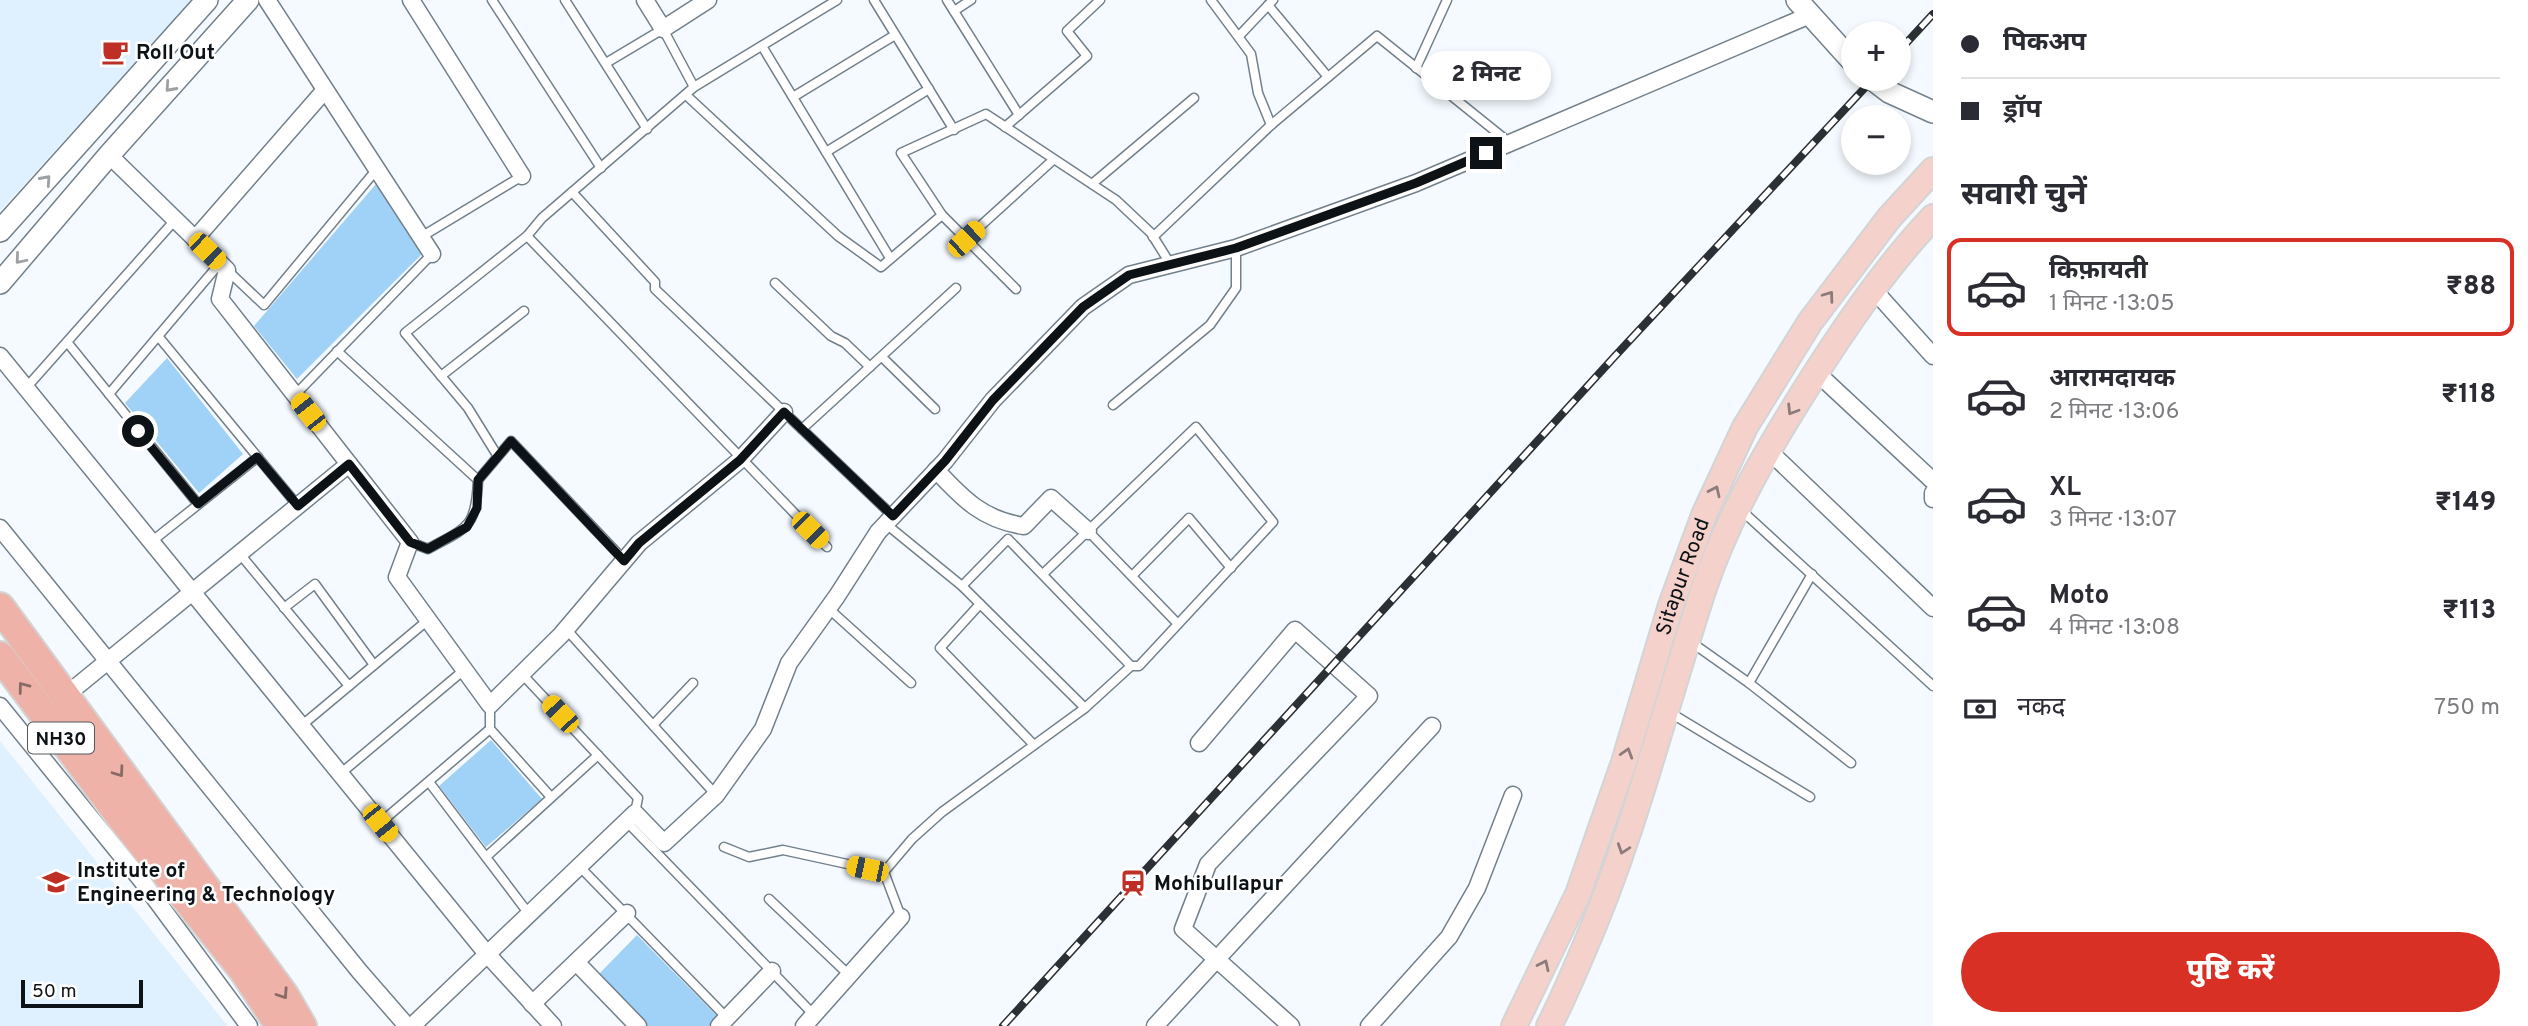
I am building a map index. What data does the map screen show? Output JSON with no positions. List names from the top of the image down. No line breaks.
{"streets":{"highway":["NH30"],"main road":["Sitapur Road"]},"places":{"cafe":["Roll Out"],"school or university":["Institute of Engineering & Technology"],"station":["Mohibullapur"]},"scale_bar":"50 m","page":{"banner":["पिकअप","ड्रॉप"],"map_buttons":["+","−"],"bubble":"2 मिनट","heading":"सवारी चुनें","list":[{"name":"किफ़ायती","note":"1 मिनट · 13:05","value":"₹88"},{"name":"आरामदायक","note":"2 मिनट · 13:06","value":"₹118"},{"name":"XL","note":"3 मिनट · 13:07","value":"₹149"},{"name":"Moto","note":"4 मिनट · 13:08","value":"₹113"}],"pay":["नकद","750 m"],"buttons":"पुष्टि करें","scale":"50 m"}}
